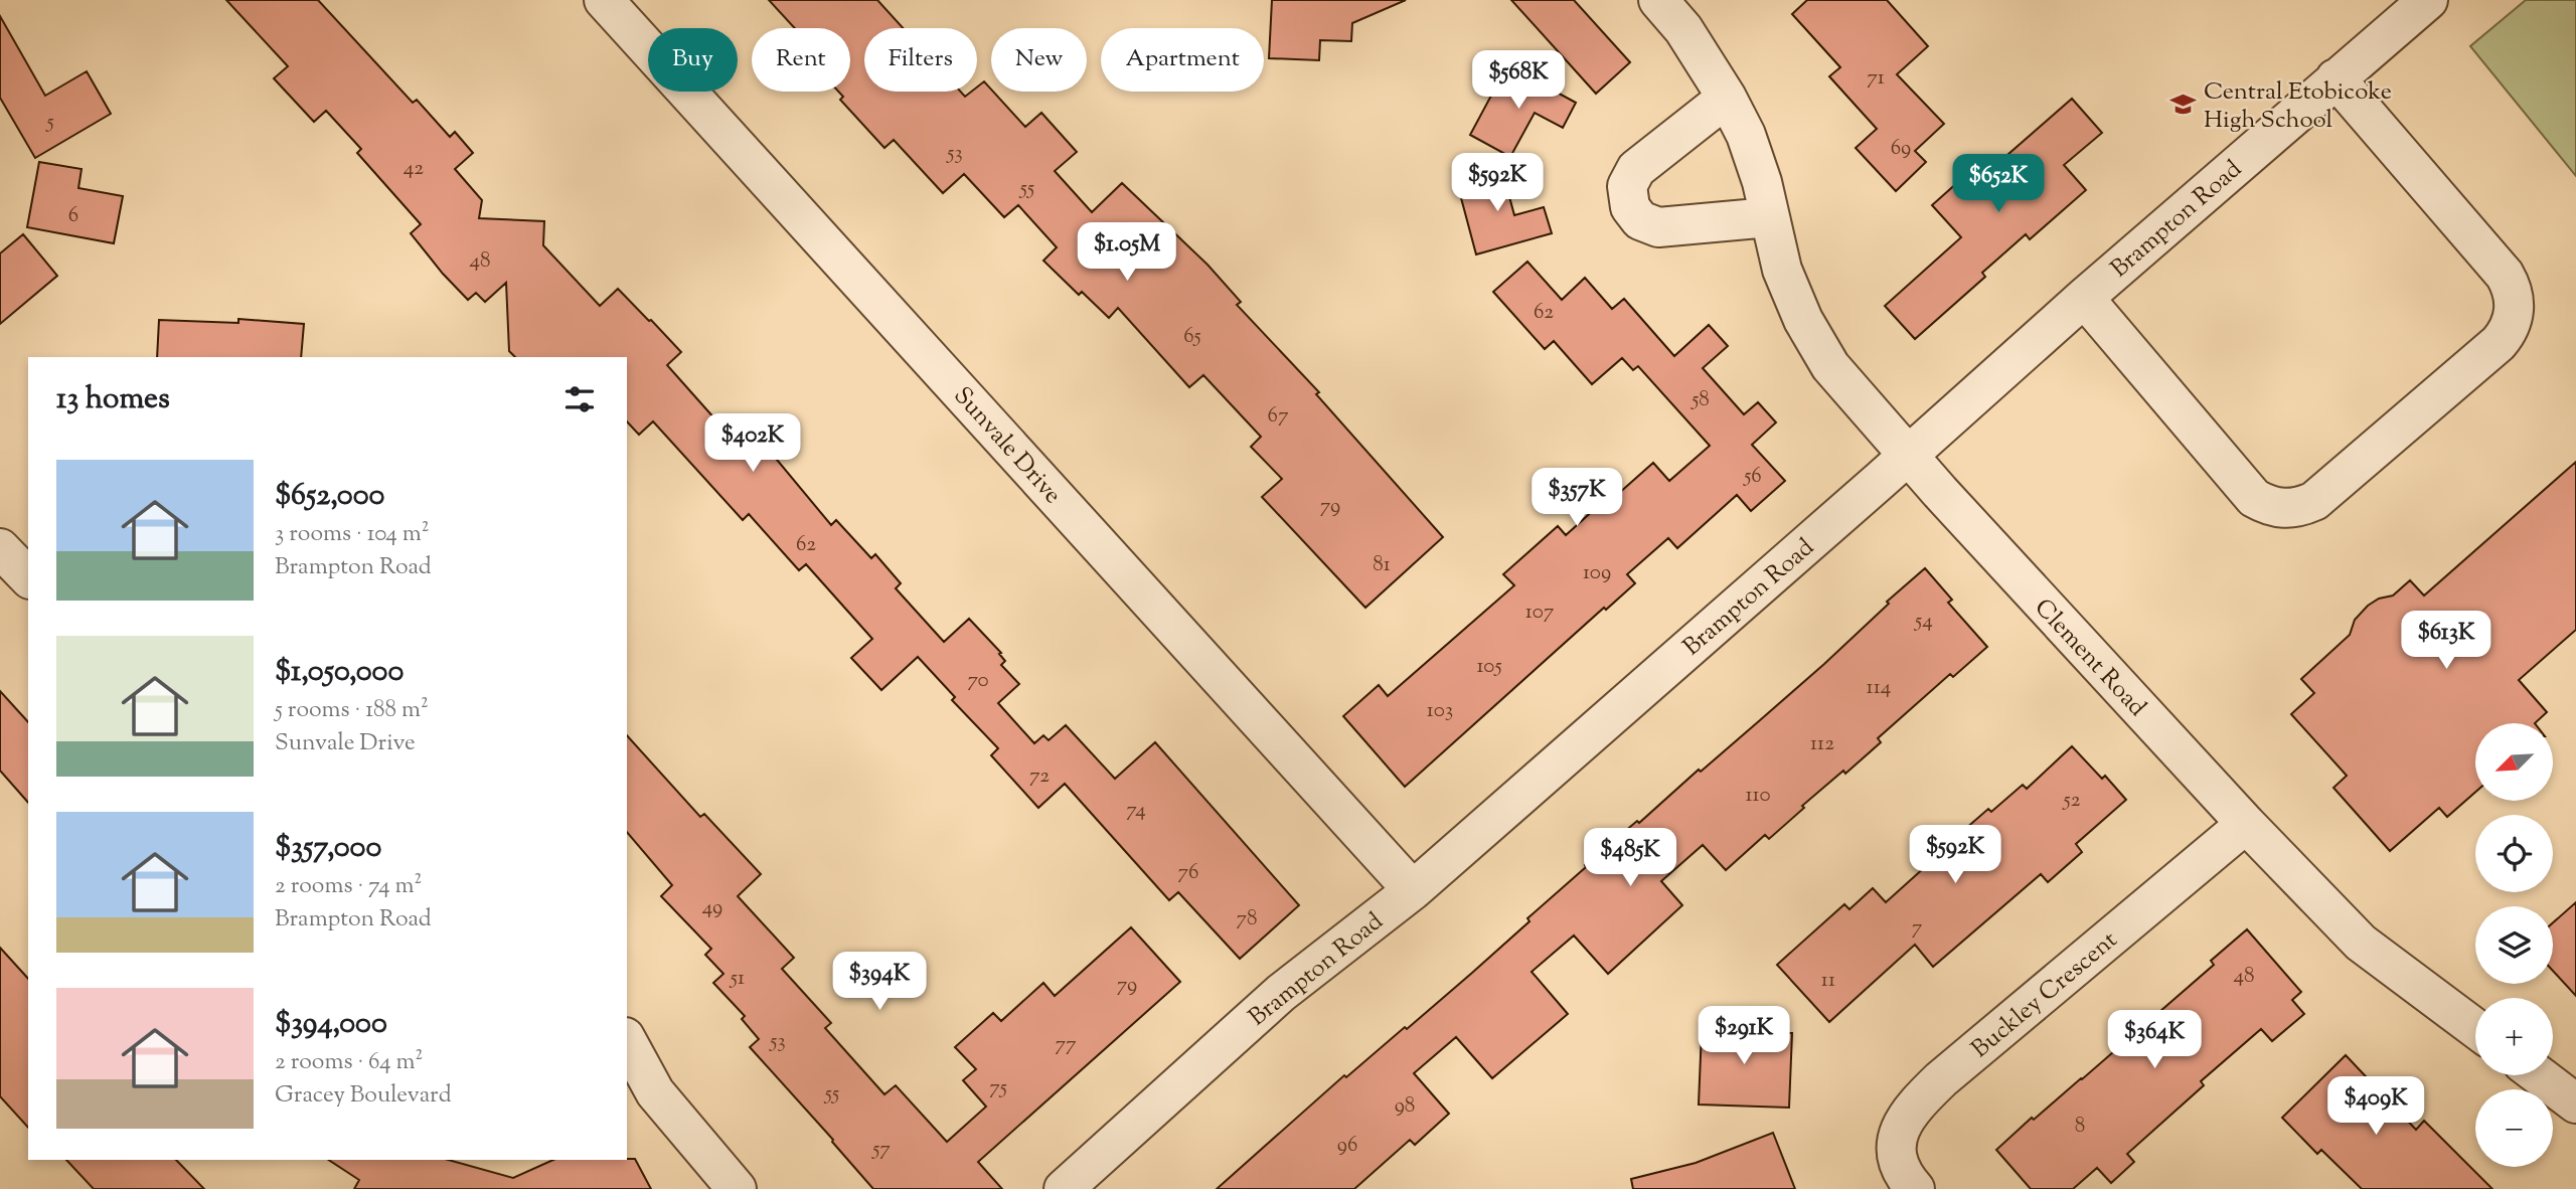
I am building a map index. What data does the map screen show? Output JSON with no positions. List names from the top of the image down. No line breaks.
{"streets":{"street":["Brampton Road","Sunvale Drive","Clement Road","Buckley Crescent"]},"crossings":[["Brampton Road","Sunvale Drive"],["Brampton Road","Clement Road"],["Clement Road","Buckley Crescent"]],"places":{"school or university":["Central Etobicoke High School"]},"house_numbers":["71","5","69","53","42","55","6","48","62","65","58","67","56","79","62","81","109","107","54","105","70","114","103","112","72","110","52","74","76","49","78","7","48","51","11","79","53","77","75","55","98","8","96","57"],"north":"bottom left","page":{"chip":["Buy","Rent","Filters","New","Apartment"],"price":["$568K","$592K","$652K","$1.05M","$402K","$357K","$613K","$592K","$485K","$394K","$291K","$364K","$409K"],"heading":"13 homes","list":[{"name":"$652,000","note":"3 rooms · 104 m² · Brampton Road"},{"name":"$1,050,000","note":"5 rooms · 188 m² · Sunvale Drive"},{"name":"$357,000","note":"2 rooms · 74 m² · Brampton Road"},{"name":"$394,000","note":"2 rooms · 64 m² · Gracey Boulevard"}],"map_buttons":["+","−"]}}
